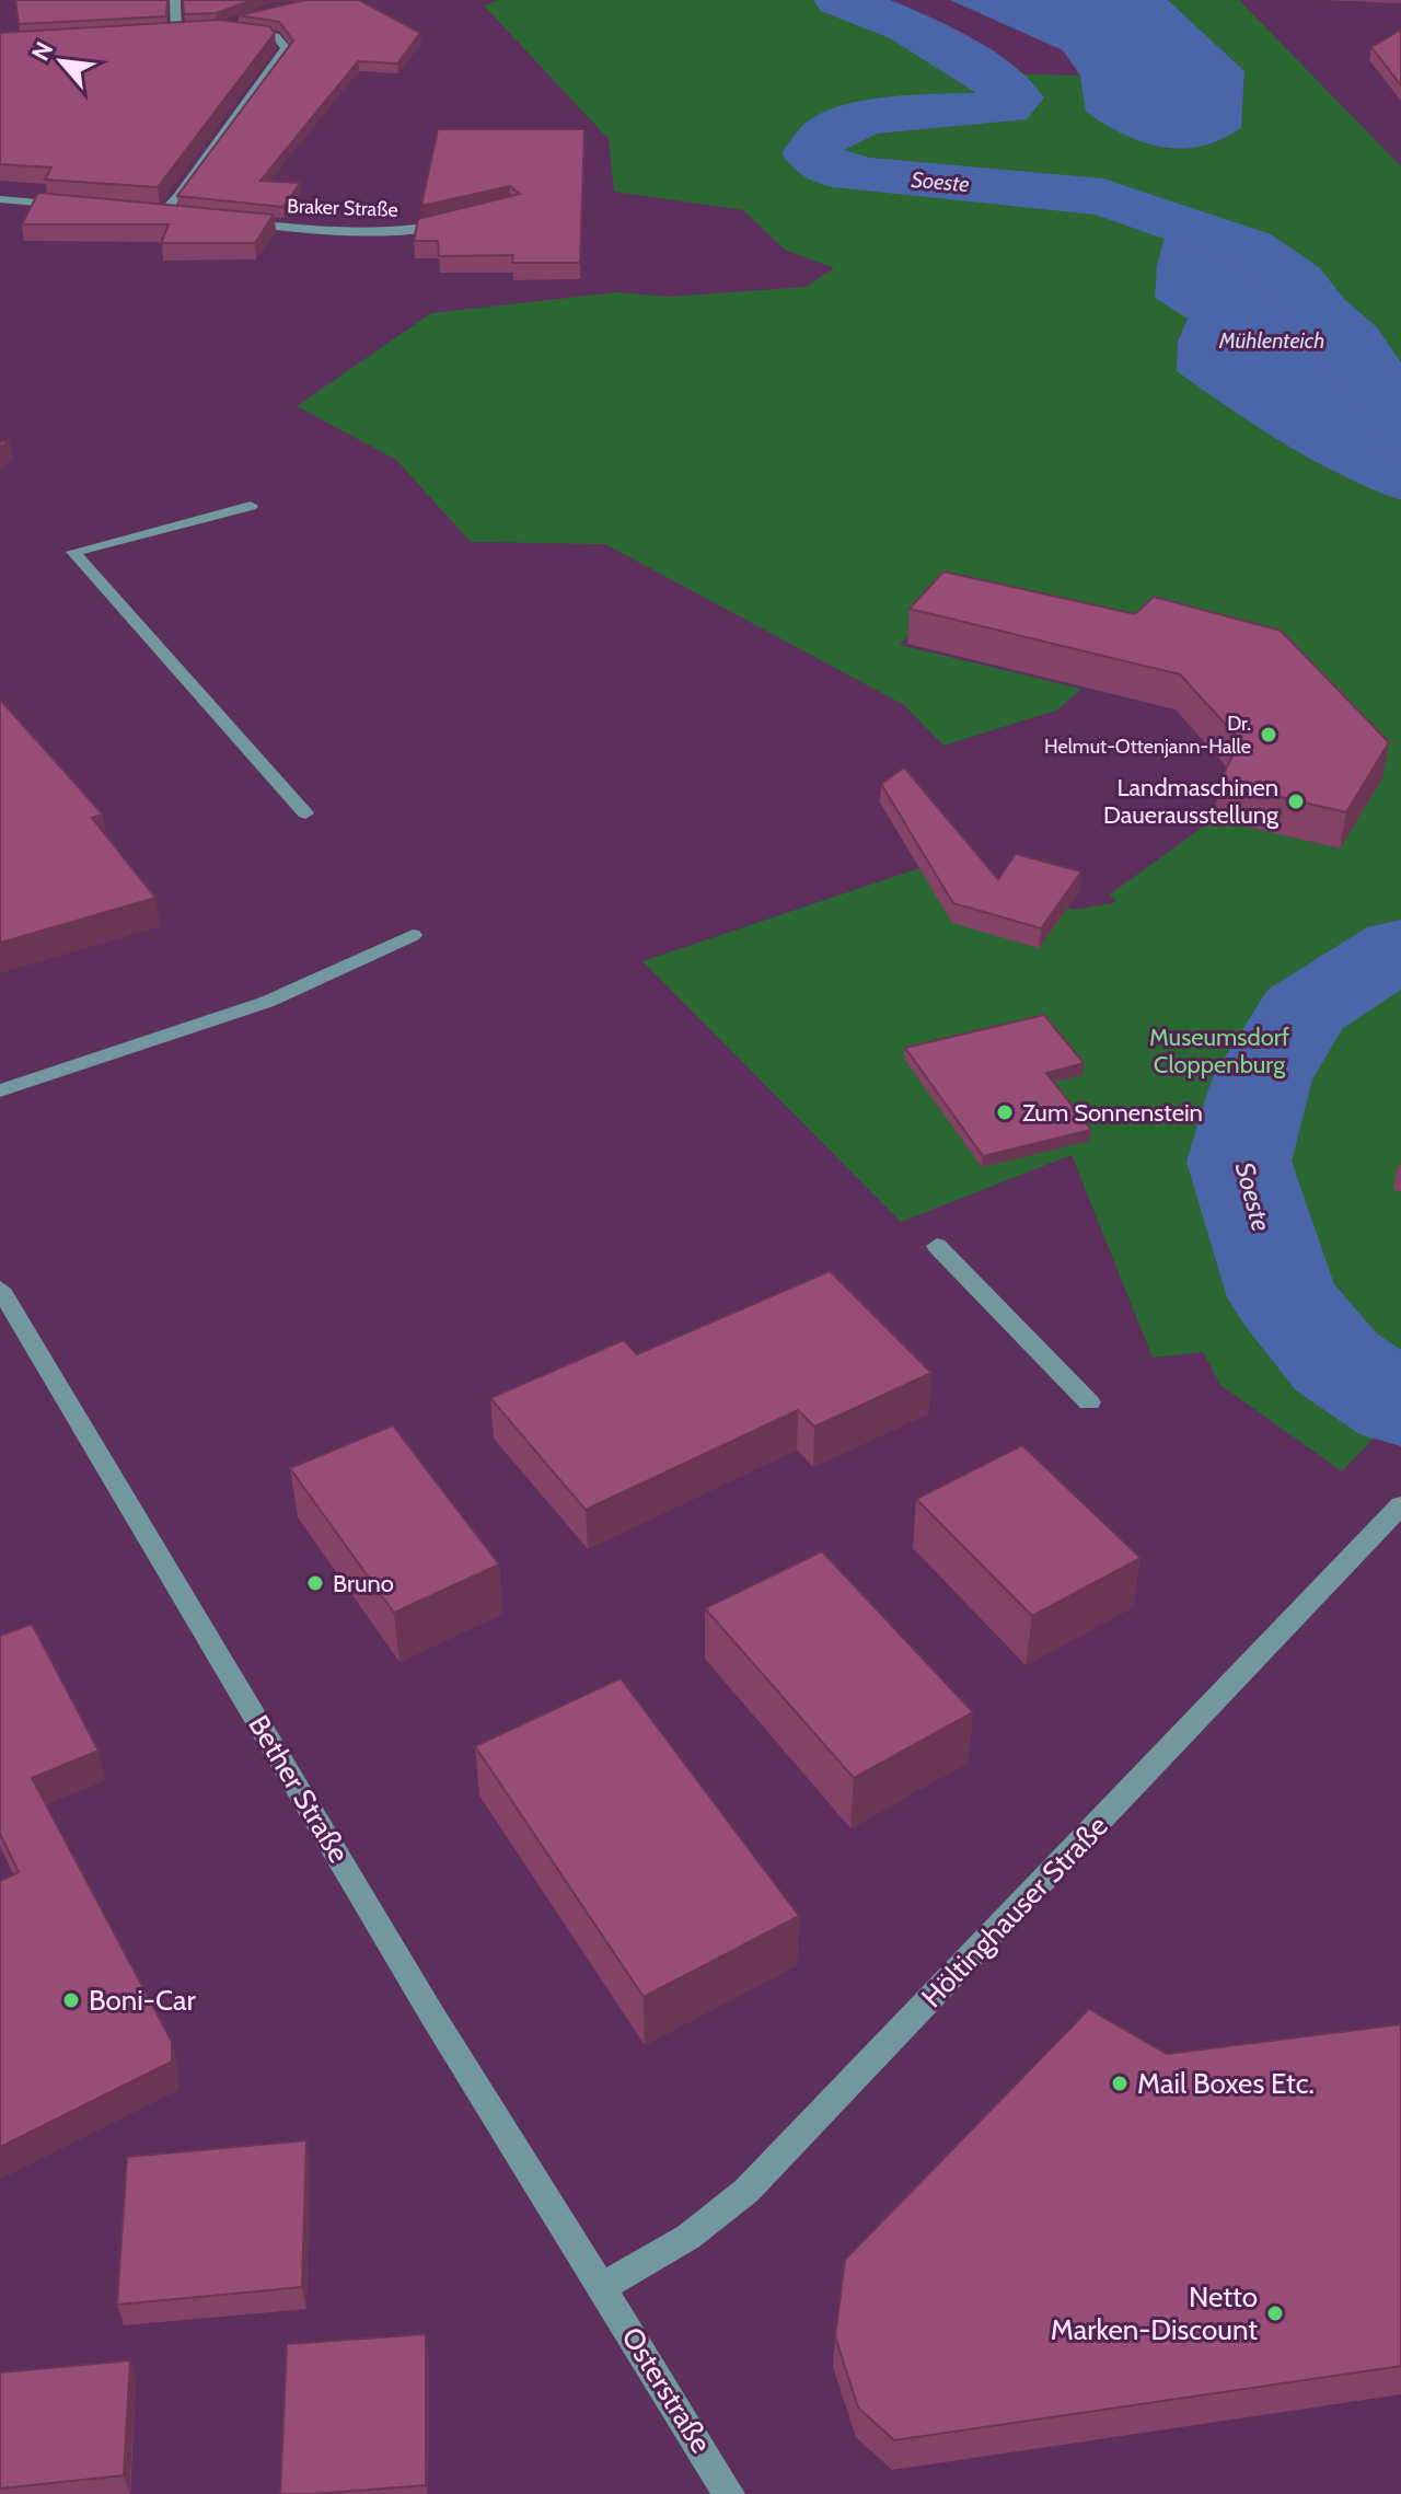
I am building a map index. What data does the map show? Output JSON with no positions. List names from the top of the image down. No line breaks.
{"streets":{"street":["Braker Straße","Bether Straße","Höltinghauser Straße","Osterstraße"]},"crossings":[["Bether Straße","Höltinghauser Straße"],["Bether Straße","Osterstraße"],["Höltinghauser Straße","Osterstraße"]],"water":["Soeste","Mühlenteich"],"parks":["Museumsdorf Cloppenburg"],"places":["Dr. Helmut-Ottenjann-Halle","Landmaschinen Dauerausstellung","Zum Sonnenstein","Bruno","Boni-Car","Mail Boxes Etc.","Netto Marken-Discount"],"north":"top left"}
